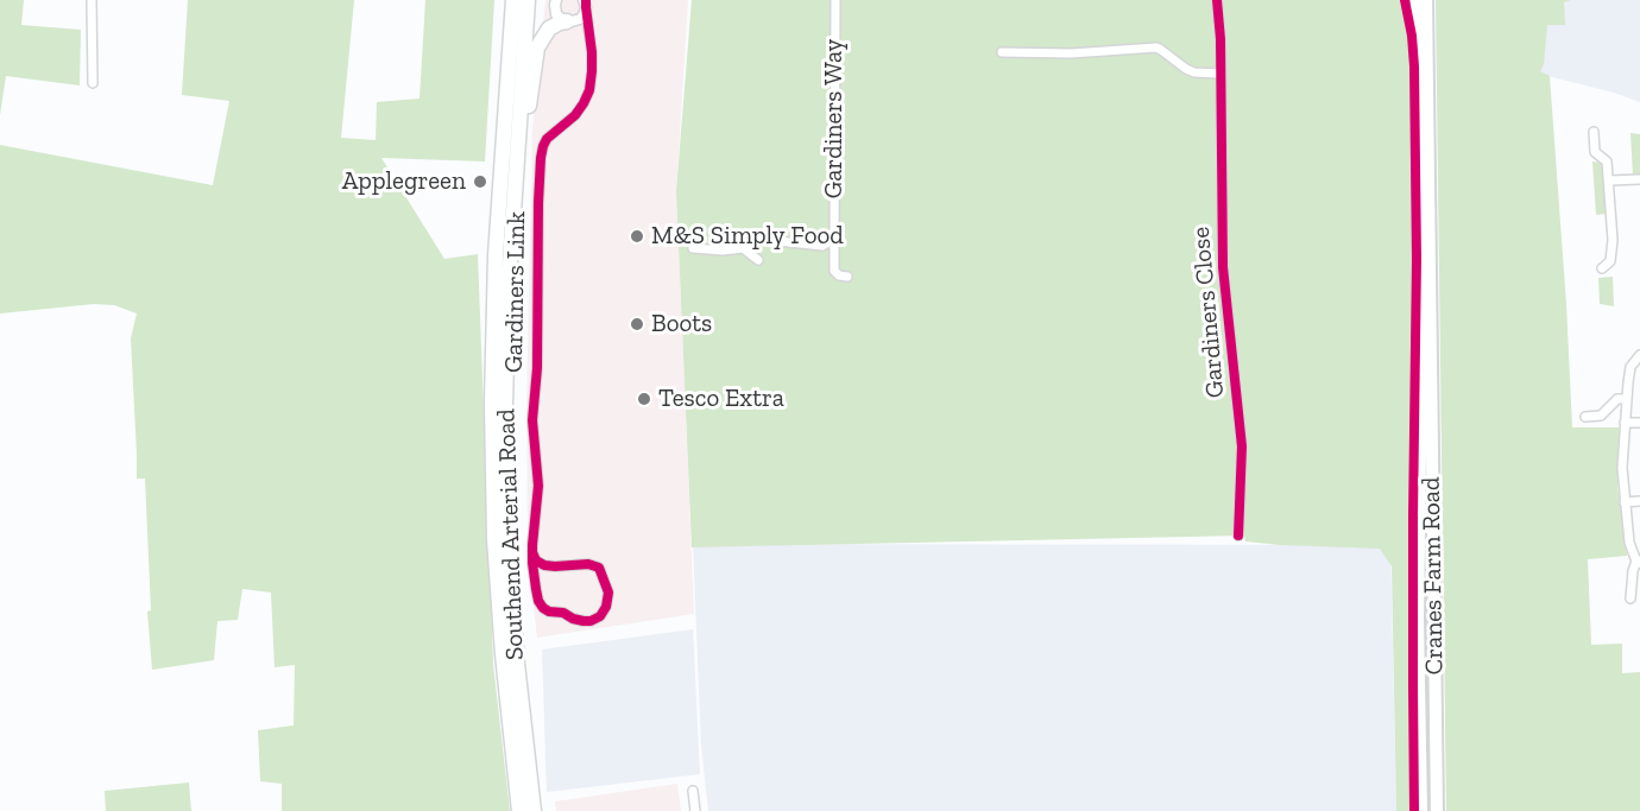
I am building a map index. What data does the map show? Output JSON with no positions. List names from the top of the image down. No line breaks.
{"streets":{"highway":["Southend Arterial Road"],"main road":["Cranes Farm Road"],"street":["Gardiners Way","Gardiners Link","Gardiners Close"]},"places":["Applegreen","M&S Simply Food","Boots","Tesco Extra"]}
